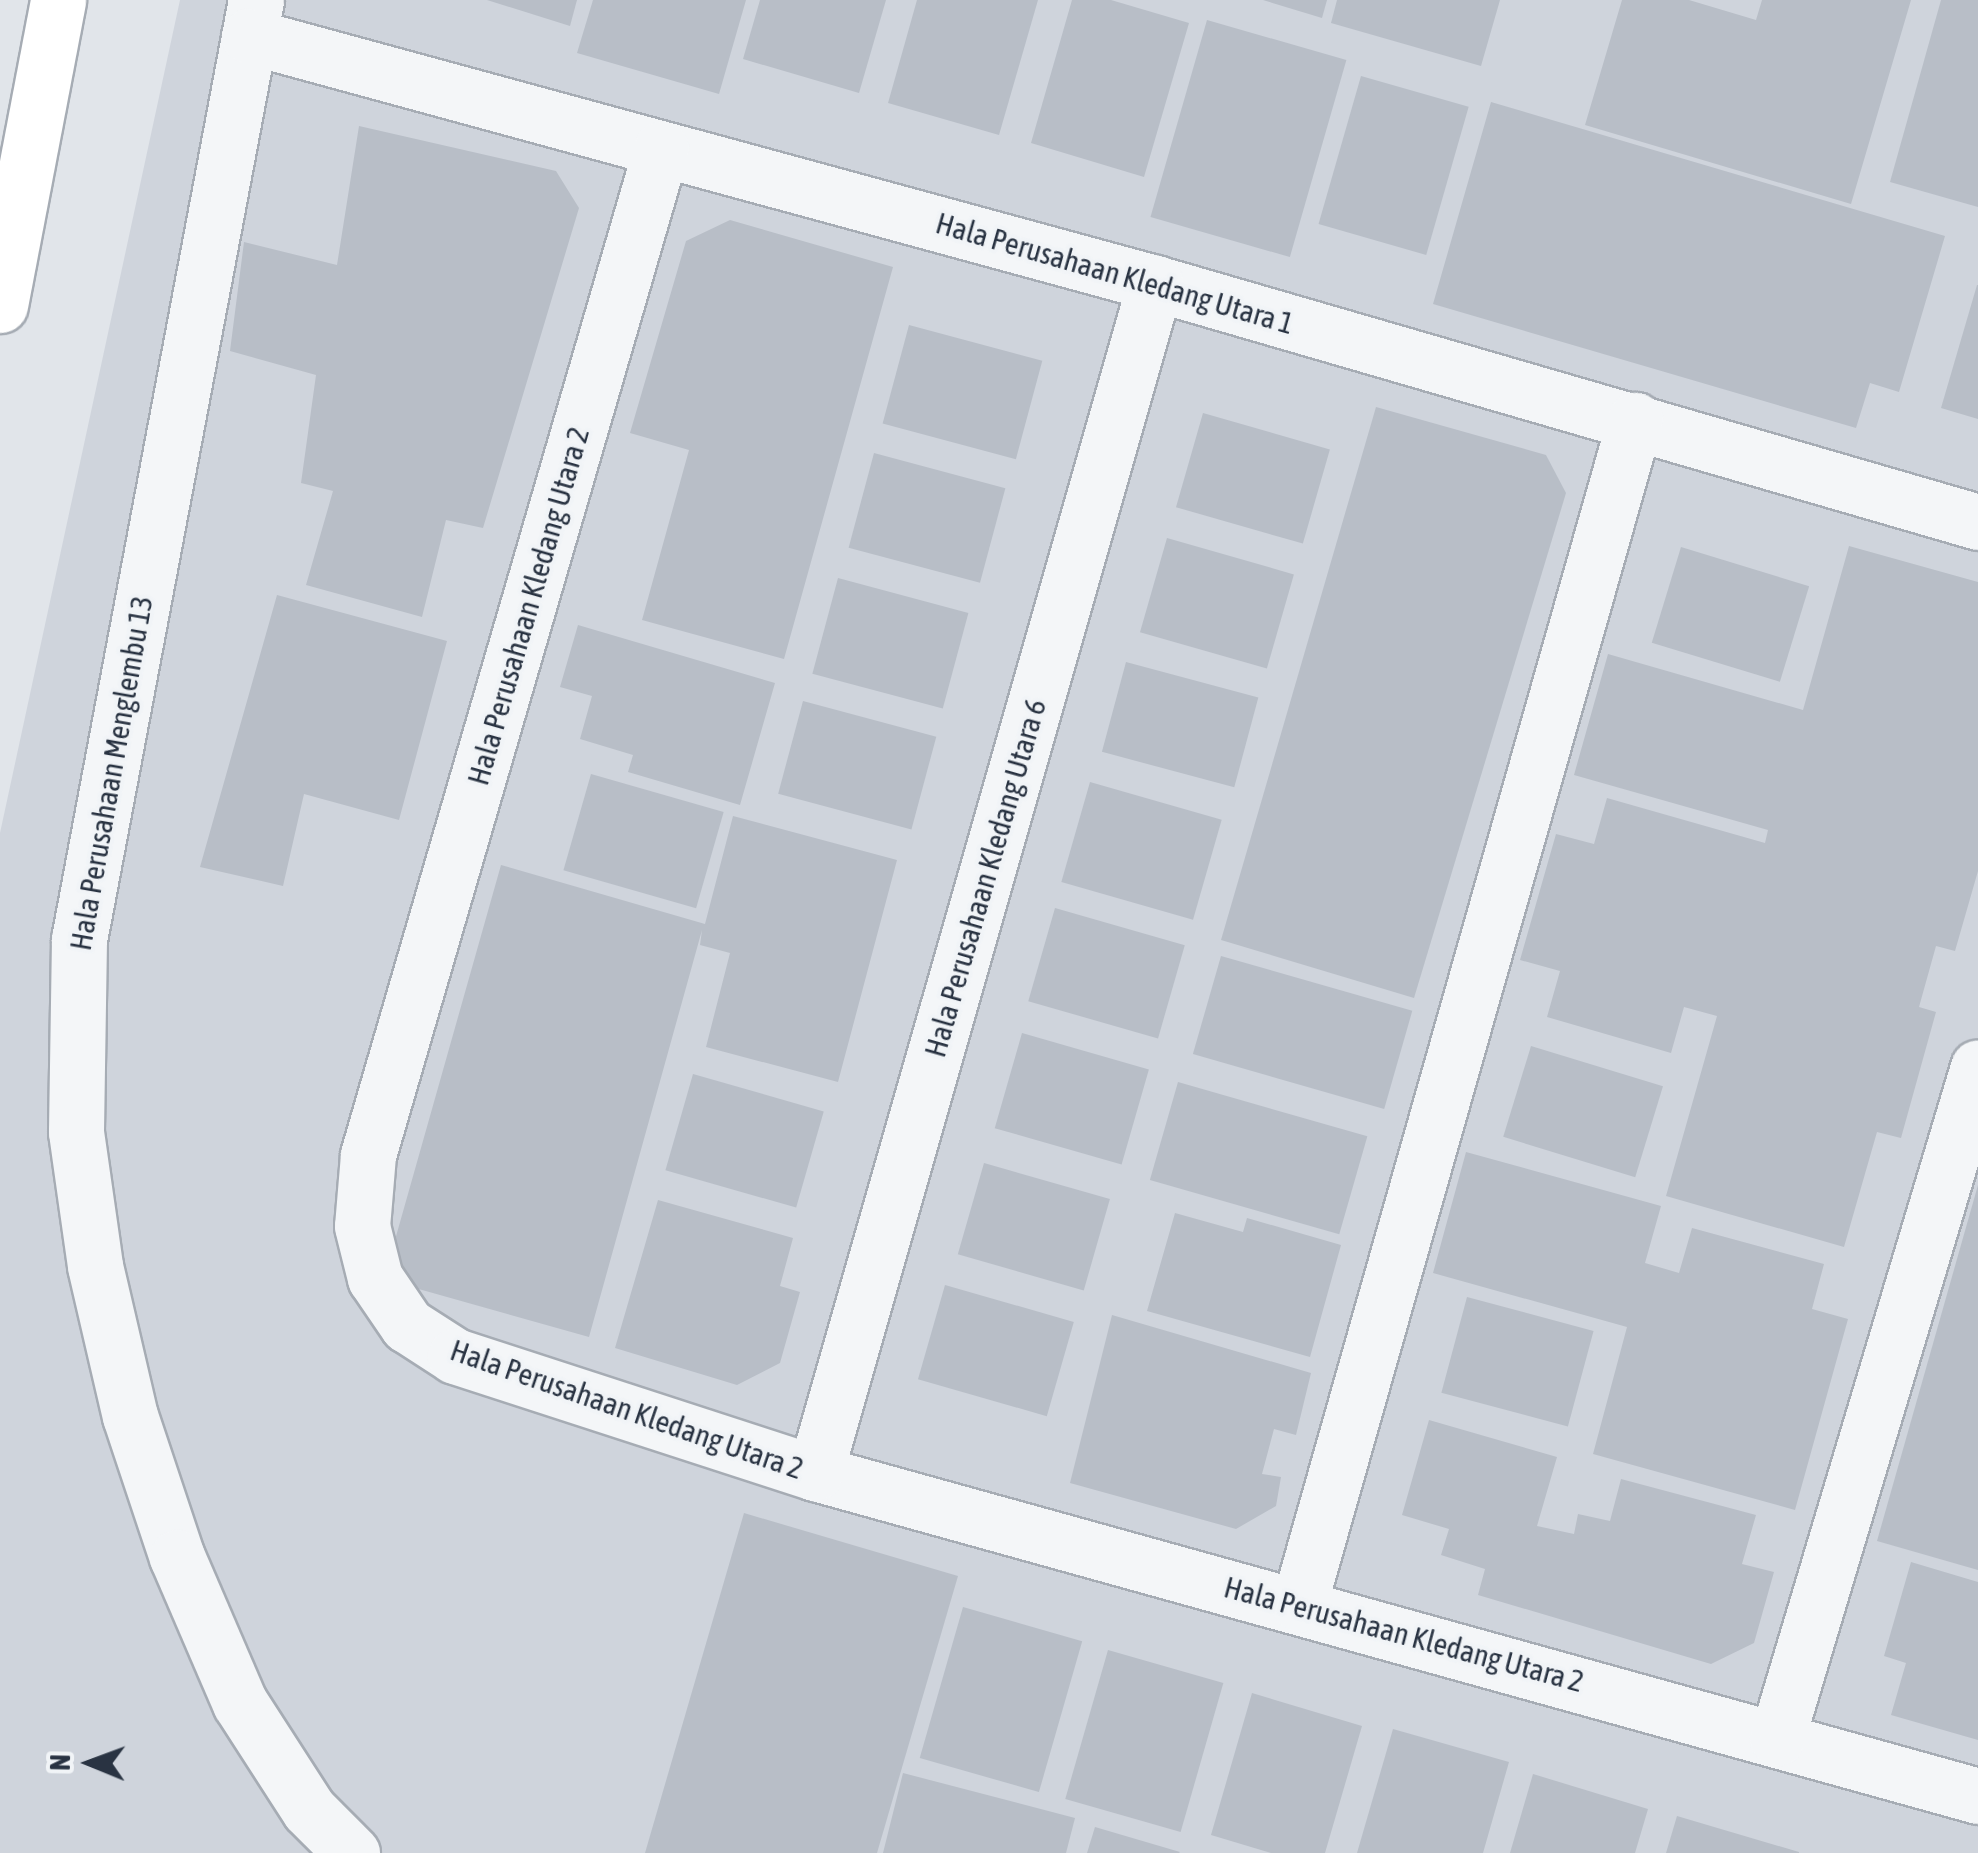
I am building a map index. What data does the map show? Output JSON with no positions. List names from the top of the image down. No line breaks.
{"streets":{"street":["Hala Perusahaan Kledang Utara 1","Hala Perusahaan Kledang Utara 2","Hala Perusahaan Menglembu 13","Hala Perusahaan Kledang Utara 6"]},"crossings":[["Hala Perusahaan Kledang Utara 1","Hala Perusahaan Kledang Utara 2"],["Hala Perusahaan Kledang Utara 1","Hala Perusahaan Menglembu 13"],["Hala Perusahaan Kledang Utara 1","Hala Perusahaan Kledang Utara 6"],["Hala Perusahaan Kledang Utara 2","Hala Perusahaan Kledang Utara 6"]],"north":"left"}
